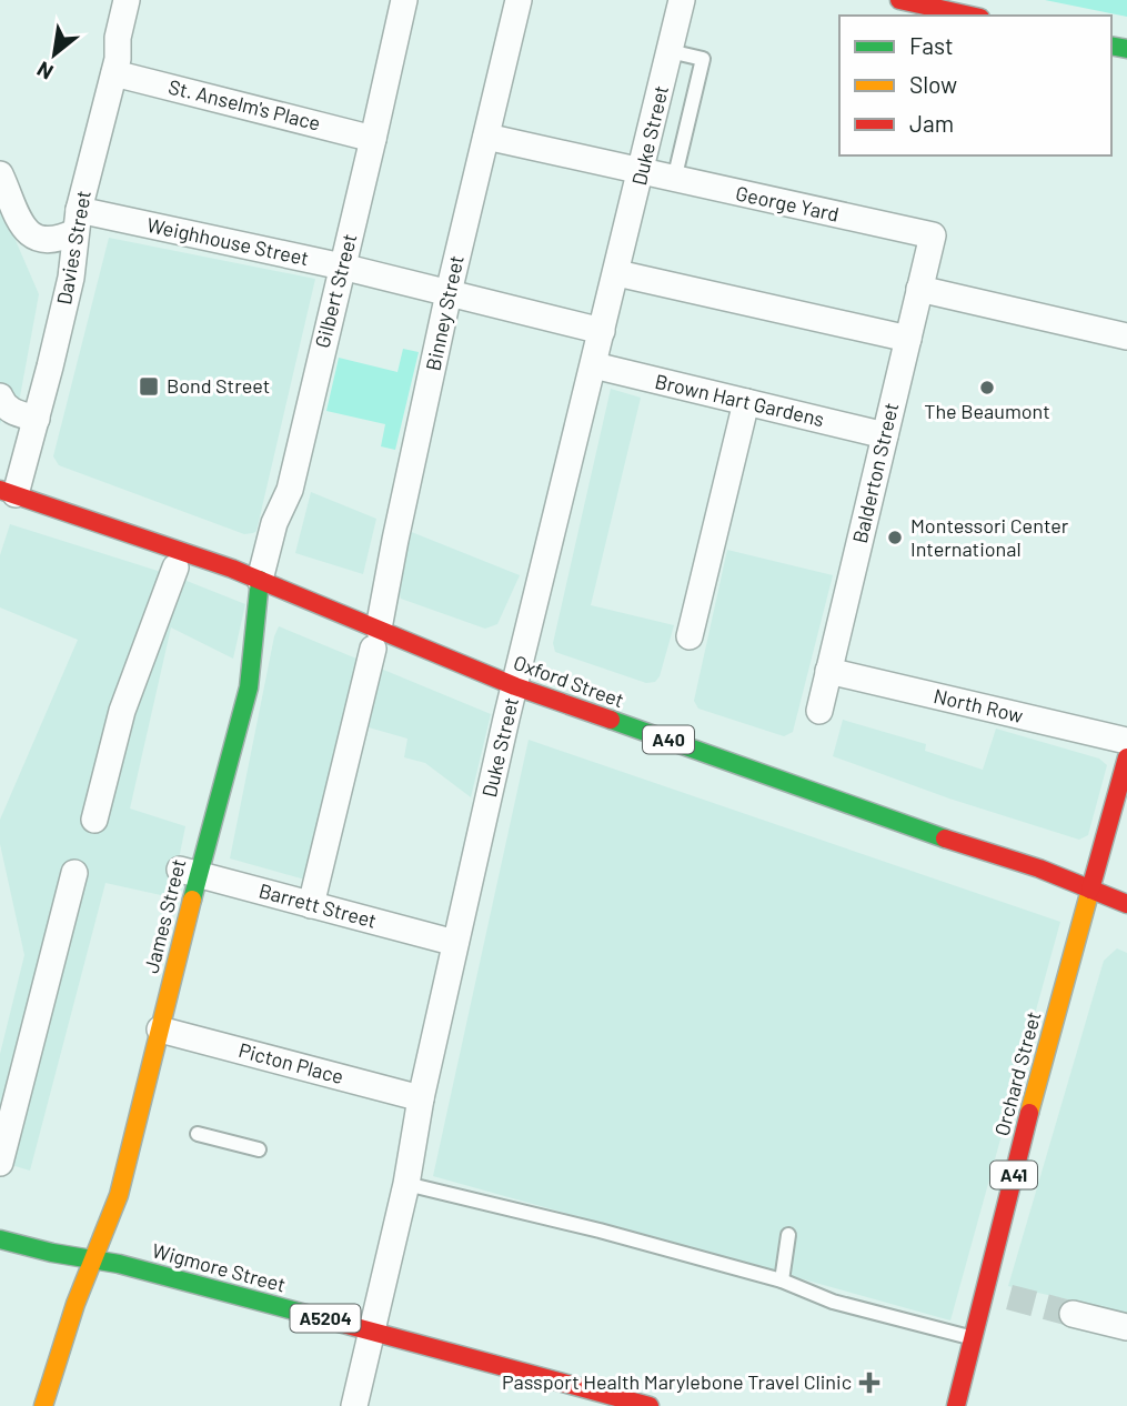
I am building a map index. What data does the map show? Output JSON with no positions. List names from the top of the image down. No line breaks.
{"streets":{"main road":["Oxford Street","A40","James Street","Orchard Street","A41","Wigmore Street","A5204"],"street":["St. Anselm's Place","Duke Street","George Yard","Weighhouse Street","Davies Street","Gilbert Street","Binney Street","Brown Hart Gardens","Balderton Street","North Row","Barrett Street","Picton Place"]},"crossings":[["St. Anselm's Place","Davies Street"],["St. Anselm's Place","Gilbert Street"],["Duke Street","George Yard"],["Duke Street","Weighhouse Street"],["Duke Street","Brown Hart Gardens"],["Duke Street","Oxford Street"],["Duke Street","Barrett Street"],["Duke Street","Picton Place"],["Duke Street","Wigmore Street"],["George Yard","Binney Street"],["George Yard","Balderton Street"],["Weighhouse Street","Davies Street"],["Weighhouse Street","Gilbert Street"],["Weighhouse Street","Binney Street"],["Davies Street","Oxford Street"],["Gilbert Street","Oxford Street"],["Gilbert Street","James Street"],["Binney Street","Oxford Street"],["Binney Street","Barrett Street"],["Brown Hart Gardens","Balderton Street"],["Balderton Street","North Row"],["Oxford Street","James Street"],["Oxford Street","Orchard Street"],["Barrett Street","James Street"],["James Street","Picton Place"],["James Street","Wigmore Street"]],"places":{"transit":["Bond Street"],"other":["The Beaumont","Montessori Center International"],"health":["Passport Health Marylebone Travel Clinic"]},"legend":["Fast","Slow","Jam"],"north":"bottom left"}
